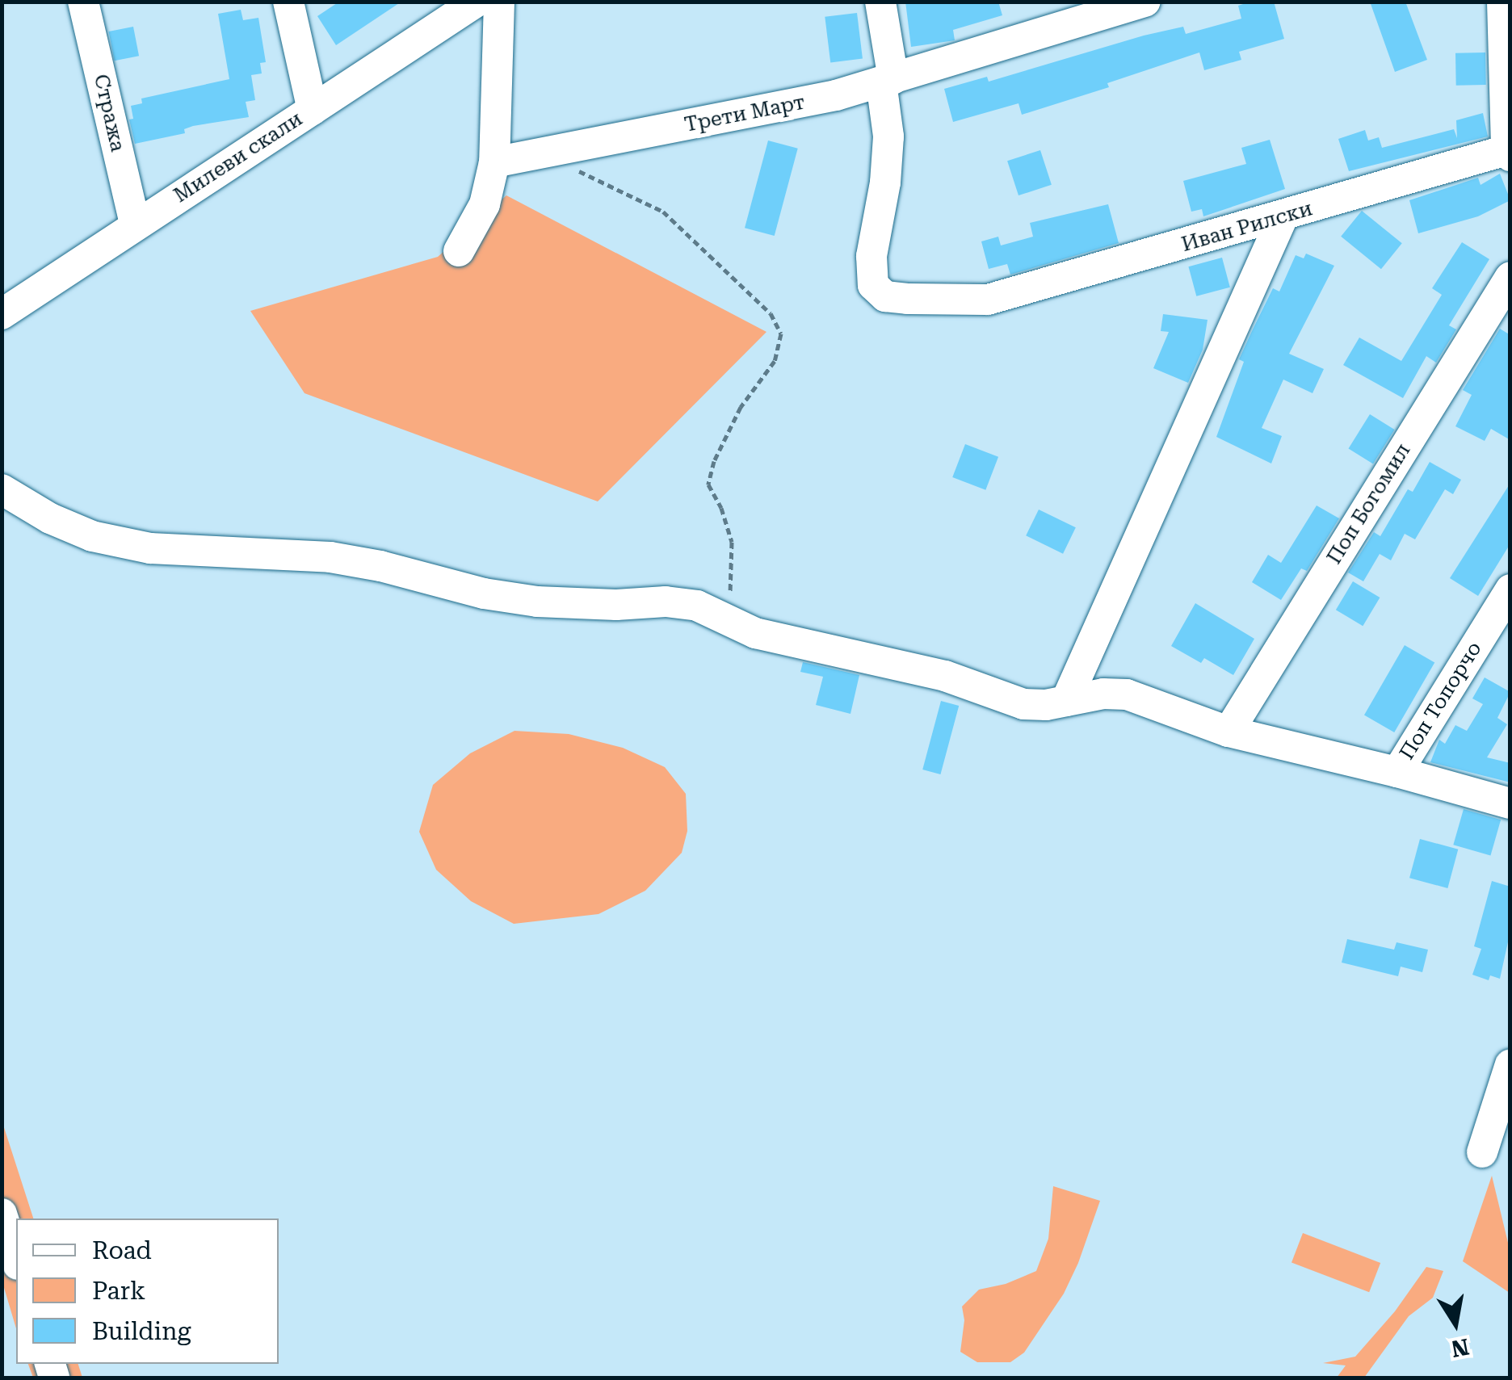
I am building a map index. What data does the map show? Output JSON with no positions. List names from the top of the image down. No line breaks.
{"streets":{"street":["Стража","Трети Март","Милеви скали","Иван Рилски","Поп Богомил","Поп Топорчо"]},"crossings":[["Стража","Милеви скали"],["Трети Март","Иван Рилски"]],"legend":["Road","Park","Building"],"north":"bottom"}
